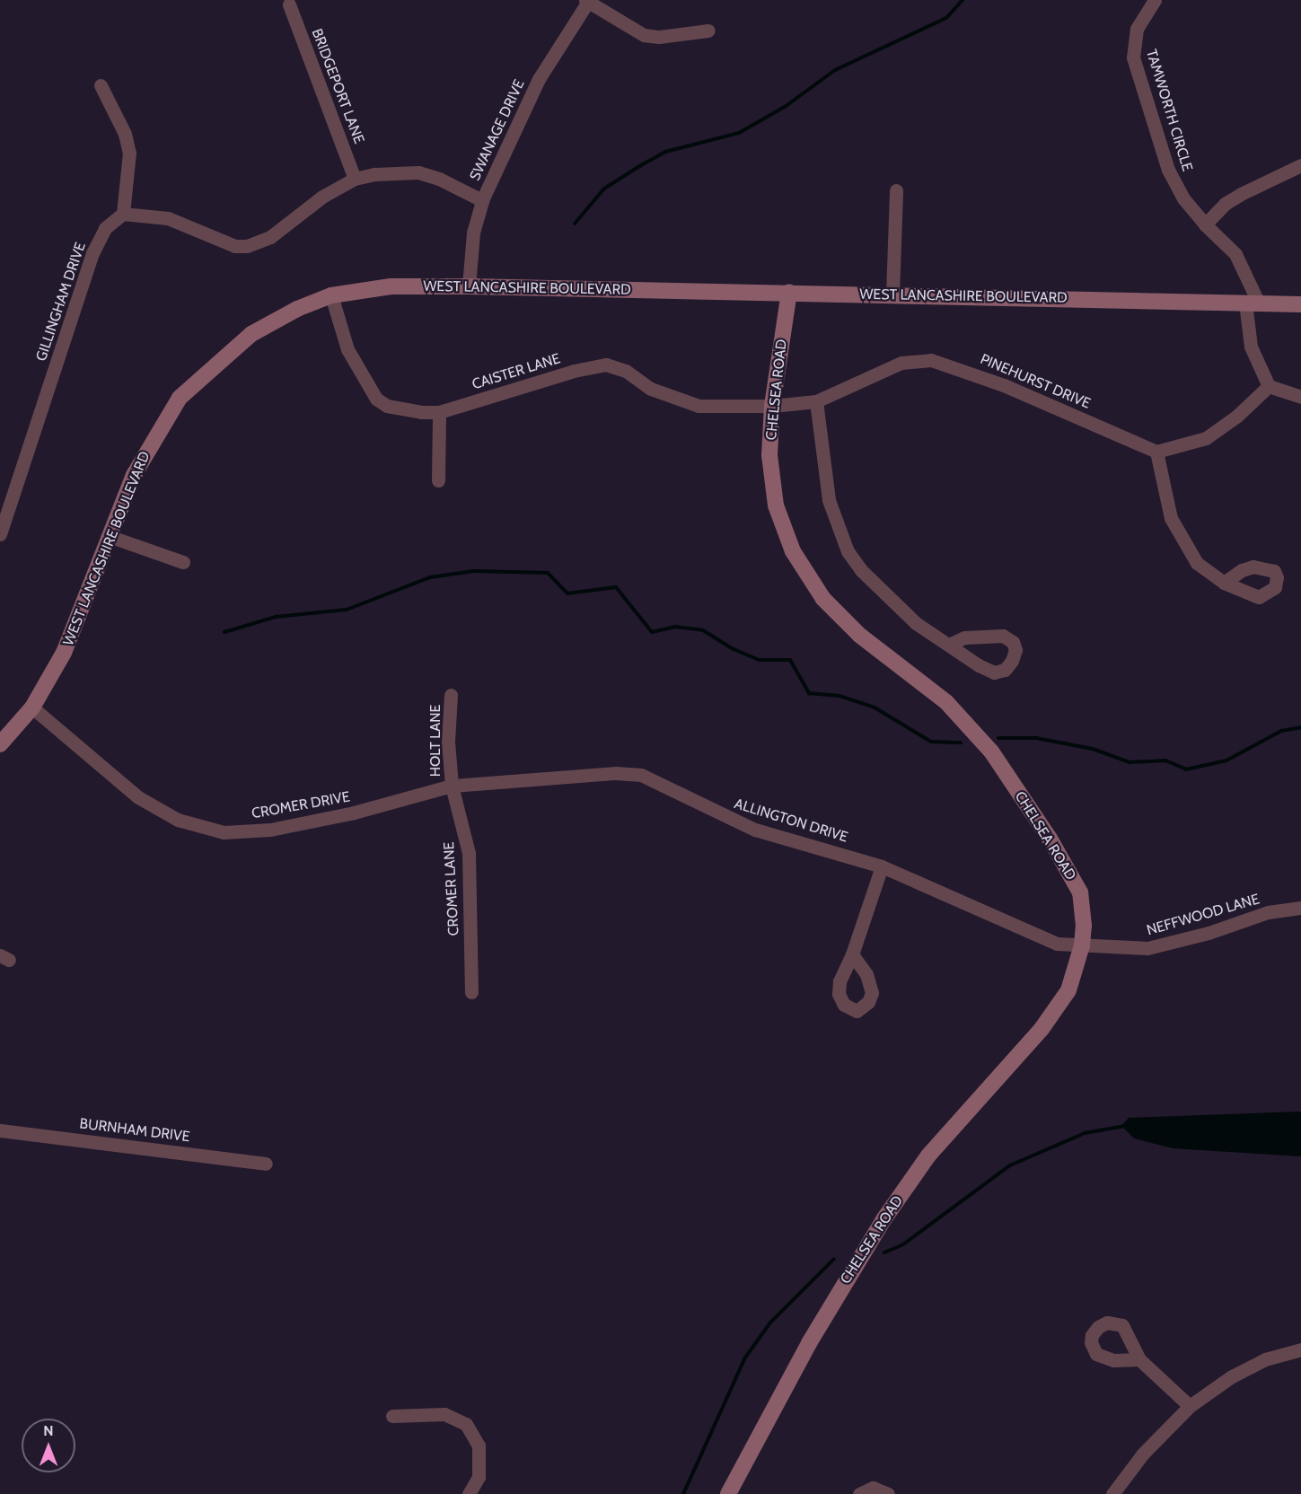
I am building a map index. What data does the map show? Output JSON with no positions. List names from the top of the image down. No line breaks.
{"streets":{"main road":["WEST LANCASHIRE BOULEVARD","CHELSEA ROAD"],"street":["BRIDGEPORT LANE","TAMWORTH CIRCLE","SWANAGE DRIVE","GILLINGHAM DRIVE","CAISTER LANE","PINEHURST DRIVE","HOLT LANE","CROMER DRIVE","ALLINGTON DRIVE","CROMER LANE","NEFFWOOD LANE","BURNHAM DRIVE"]},"crossings":[["TAMWORTH CIRCLE","WEST LANCASHIRE BOULEVARD"],["SWANAGE DRIVE","WEST LANCASHIRE BOULEVARD"],["WEST LANCASHIRE BOULEVARD","CAISTER LANE"],["WEST LANCASHIRE BOULEVARD","CHELSEA ROAD"],["WEST LANCASHIRE BOULEVARD","CROMER DRIVE"],["CAISTER LANE","PINEHURST DRIVE"],["CAISTER LANE","CHELSEA ROAD"],["PINEHURST DRIVE","CHELSEA ROAD"],["CHELSEA ROAD","ALLINGTON DRIVE"],["CHELSEA ROAD","NEFFWOOD LANE"],["HOLT LANE","CROMER DRIVE"],["HOLT LANE","ALLINGTON DRIVE"],["HOLT LANE","CROMER LANE"],["CROMER DRIVE","ALLINGTON DRIVE"],["CROMER DRIVE","CROMER LANE"],["ALLINGTON DRIVE","CROMER LANE"],["ALLINGTON DRIVE","NEFFWOOD LANE"]],"north":"top"}
